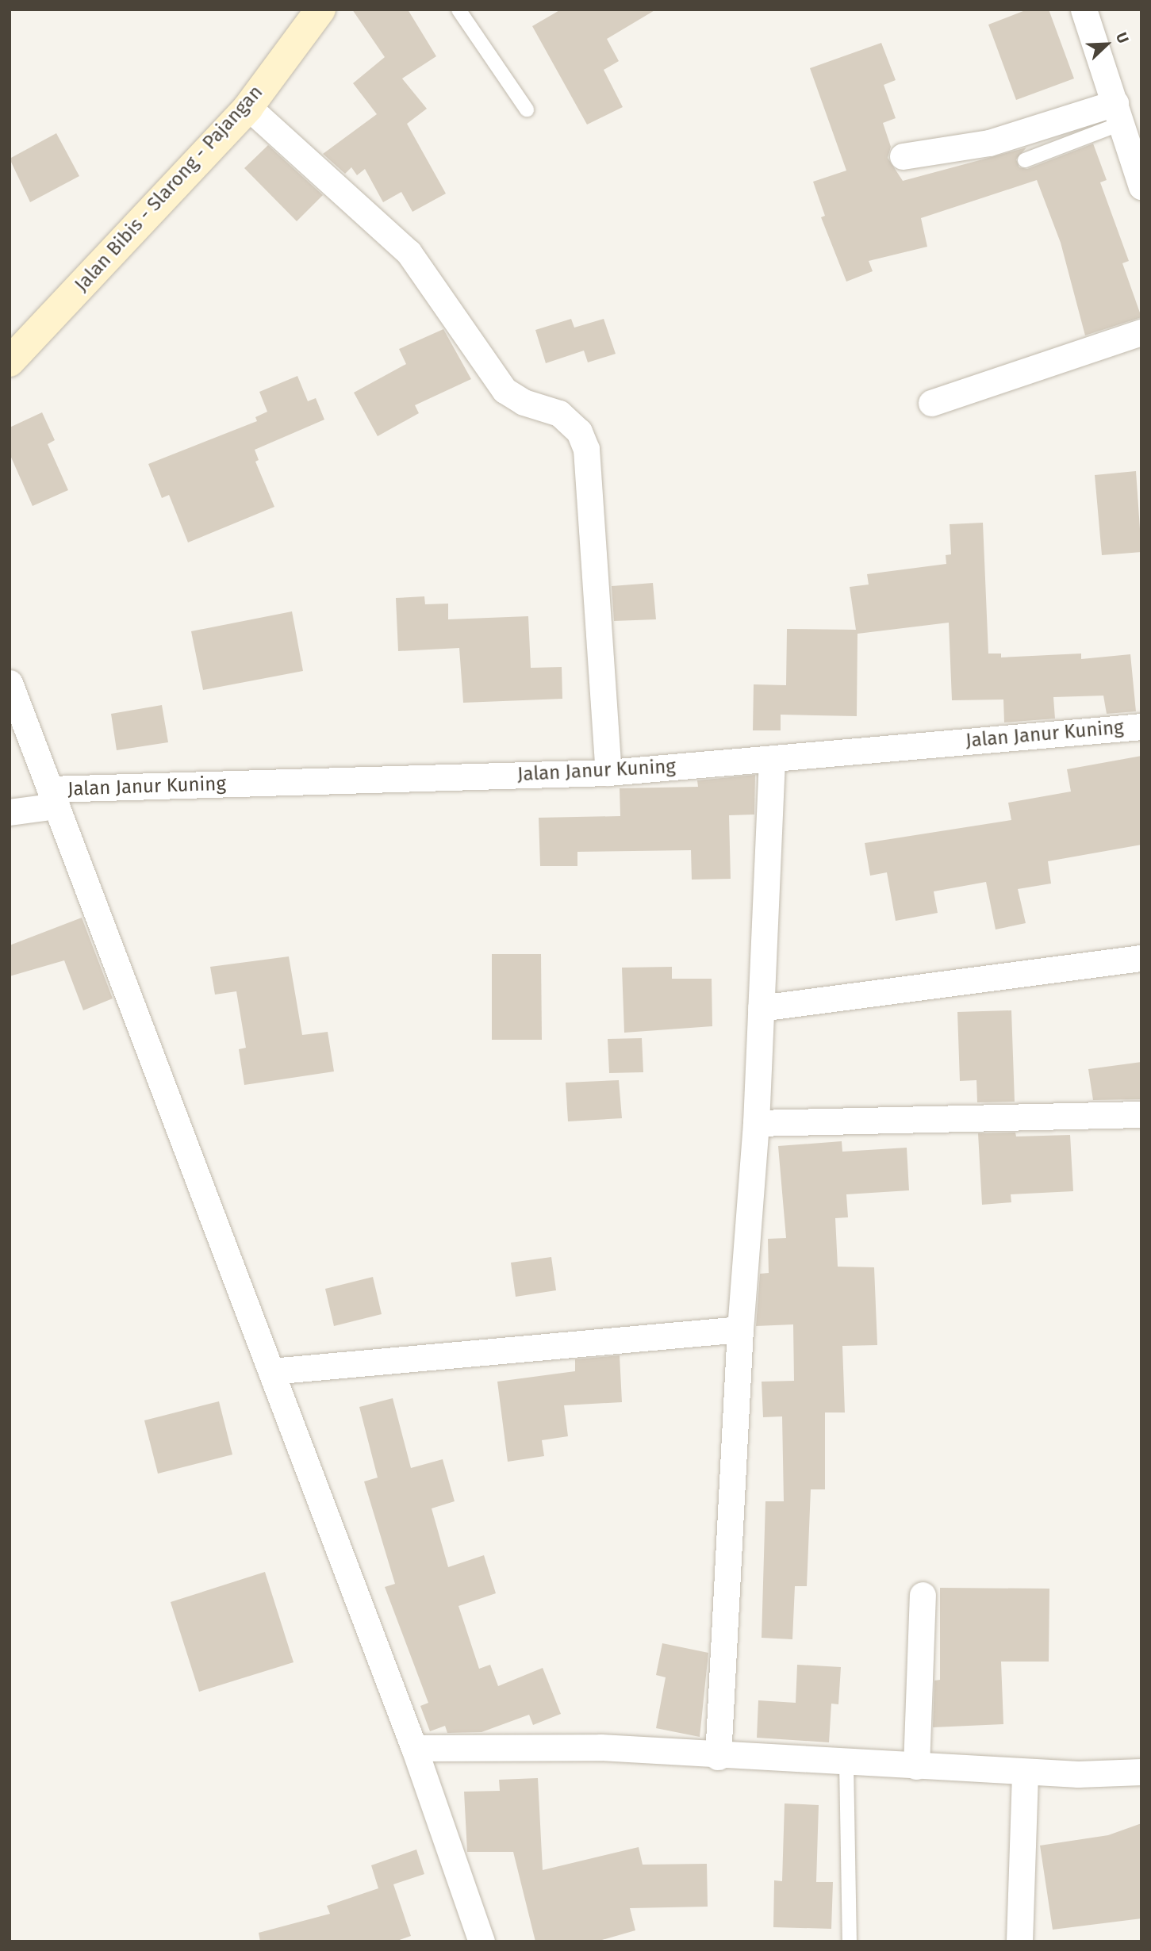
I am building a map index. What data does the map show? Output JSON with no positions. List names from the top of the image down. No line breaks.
{"streets":{"main road":["Jalan Bibis - Slarong - Pajangan"],"street":["Jalan Janur Kuning"]},"north":"top right"}
